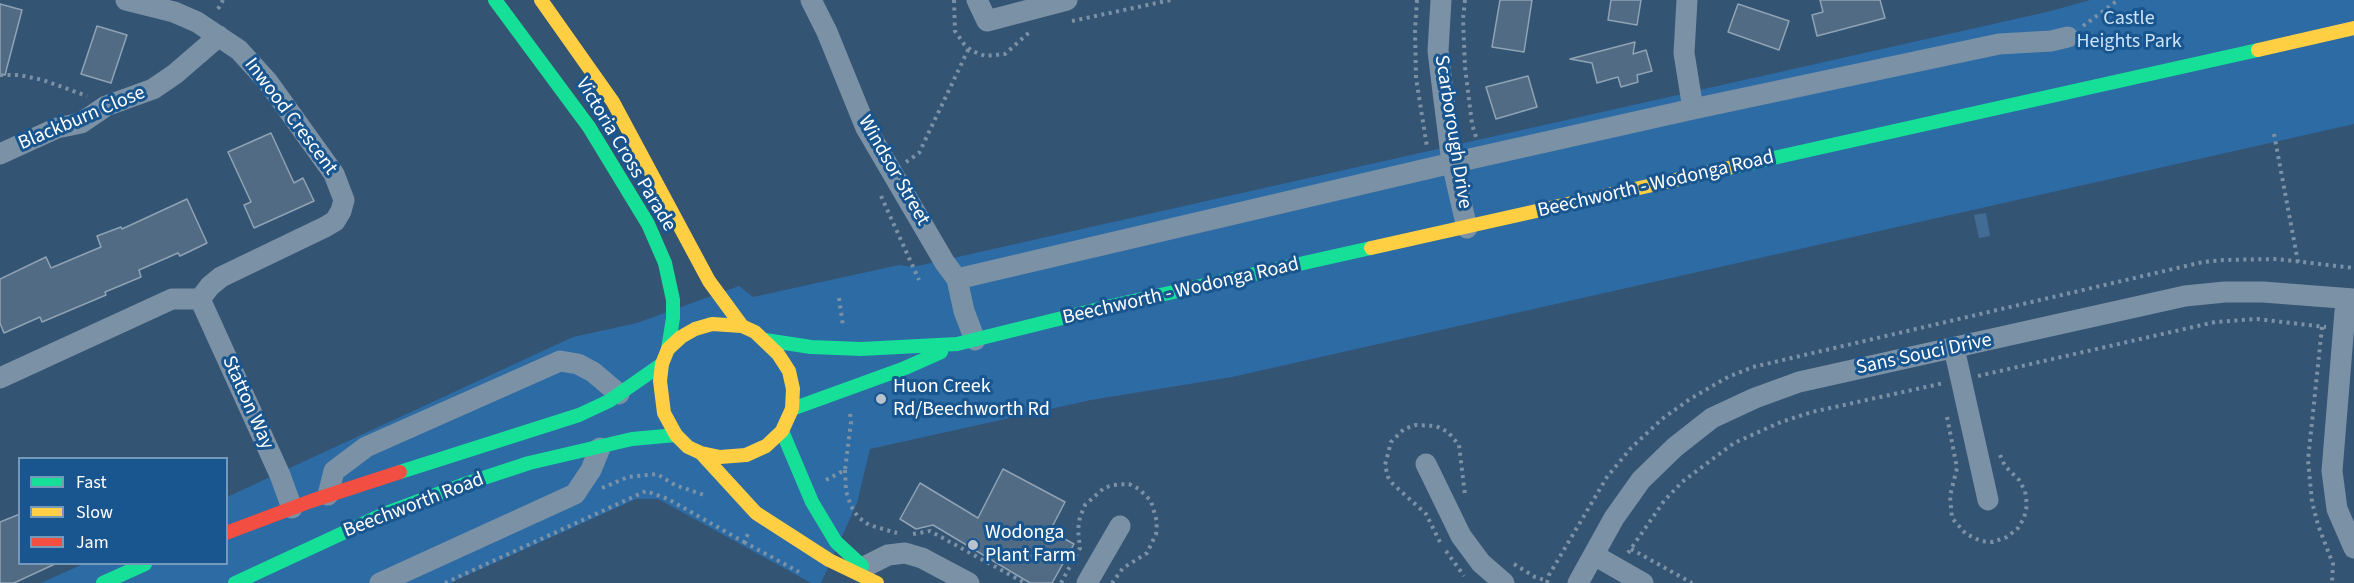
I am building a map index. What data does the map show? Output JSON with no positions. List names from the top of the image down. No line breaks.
{"streets":{"main road":["Victoria Cross Parade","Beechworth - Wodonga Road","Beechworth Road"],"street":["Inwood Crescent","Blackburn Close","Scarborough Drive","Windsor Street","Sans Souci Drive","Statton Way"]},"crossings":[["Inwood Crescent","Blackburn Close"],["Inwood Crescent","Statton Way"],["Scarborough Drive","Beechworth - Wodonga Road"],["Victoria Cross Parade","Beechworth - Wodonga Road"],["Victoria Cross Parade","Beechworth Road"],["Windsor Street","Beechworth - Wodonga Road"],["Beechworth - Wodonga Road","Beechworth Road"],["Statton Way","Beechworth Road"]],"parks":["Castle Heights Park"],"places":["Huon Creek Rd/Beechworth Rd","Wodonga Plant Farm"],"legend":["Fast","Slow","Jam"]}
